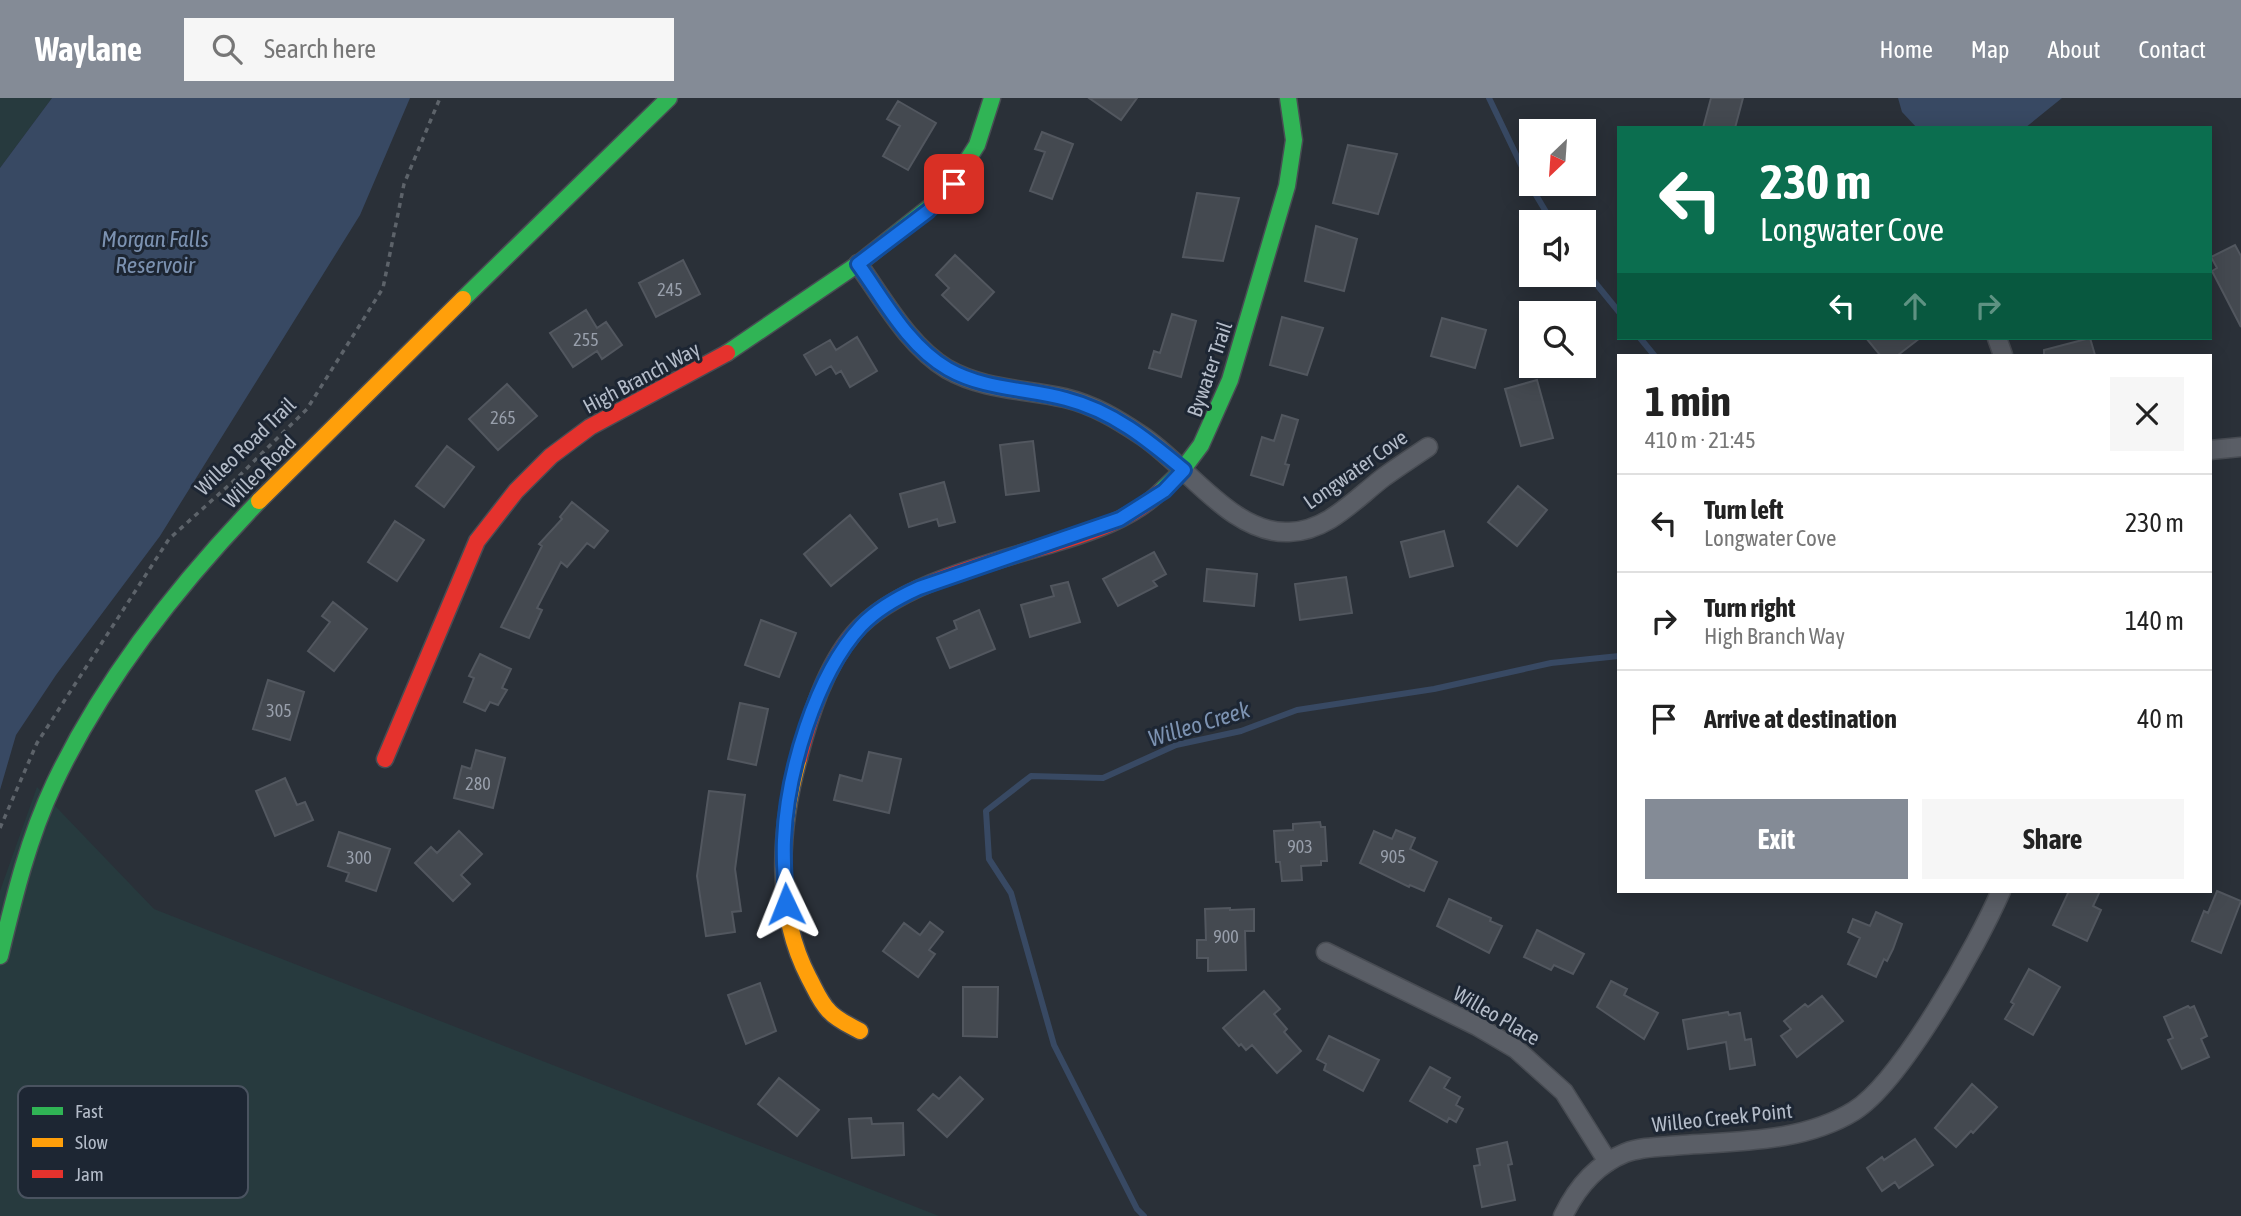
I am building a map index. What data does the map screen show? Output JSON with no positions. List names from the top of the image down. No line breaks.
{"streets":{"street":["Bywater Trail","High Branch Way","Longwater Cove","Willeo Road","Willeo Place","Willeo Creek Point"],"path":["Willeo Road Trail"]},"crossings":[["Bywater Trail","Longwater Cove"],["High Branch Way","Longwater Cove"],["Willeo Place","Willeo Creek Point"]],"water":["Morgan Falls Reservoir","Willeo Creek"],"house_numbers":["245","255","265","305","280","903","905","300","900"],"legend":["Fast","Slow","Jam"],"north":"bottom left","page":{"header":"Waylane","search":"Search here","nav":["Home","Map","About","Contact"],"turn":["230 m","Longwater Cove"],"heading":["1 min","410 m · 21:45"],"list":[{"name":"Turn left","note":"Longwater Cove","value":"230 m"},{"name":"Turn right","note":"High Branch Way","value":"140 m"},{"name":"Arrive at destination","value":"40 m"}],"buttons":["Exit","Share"]}}
